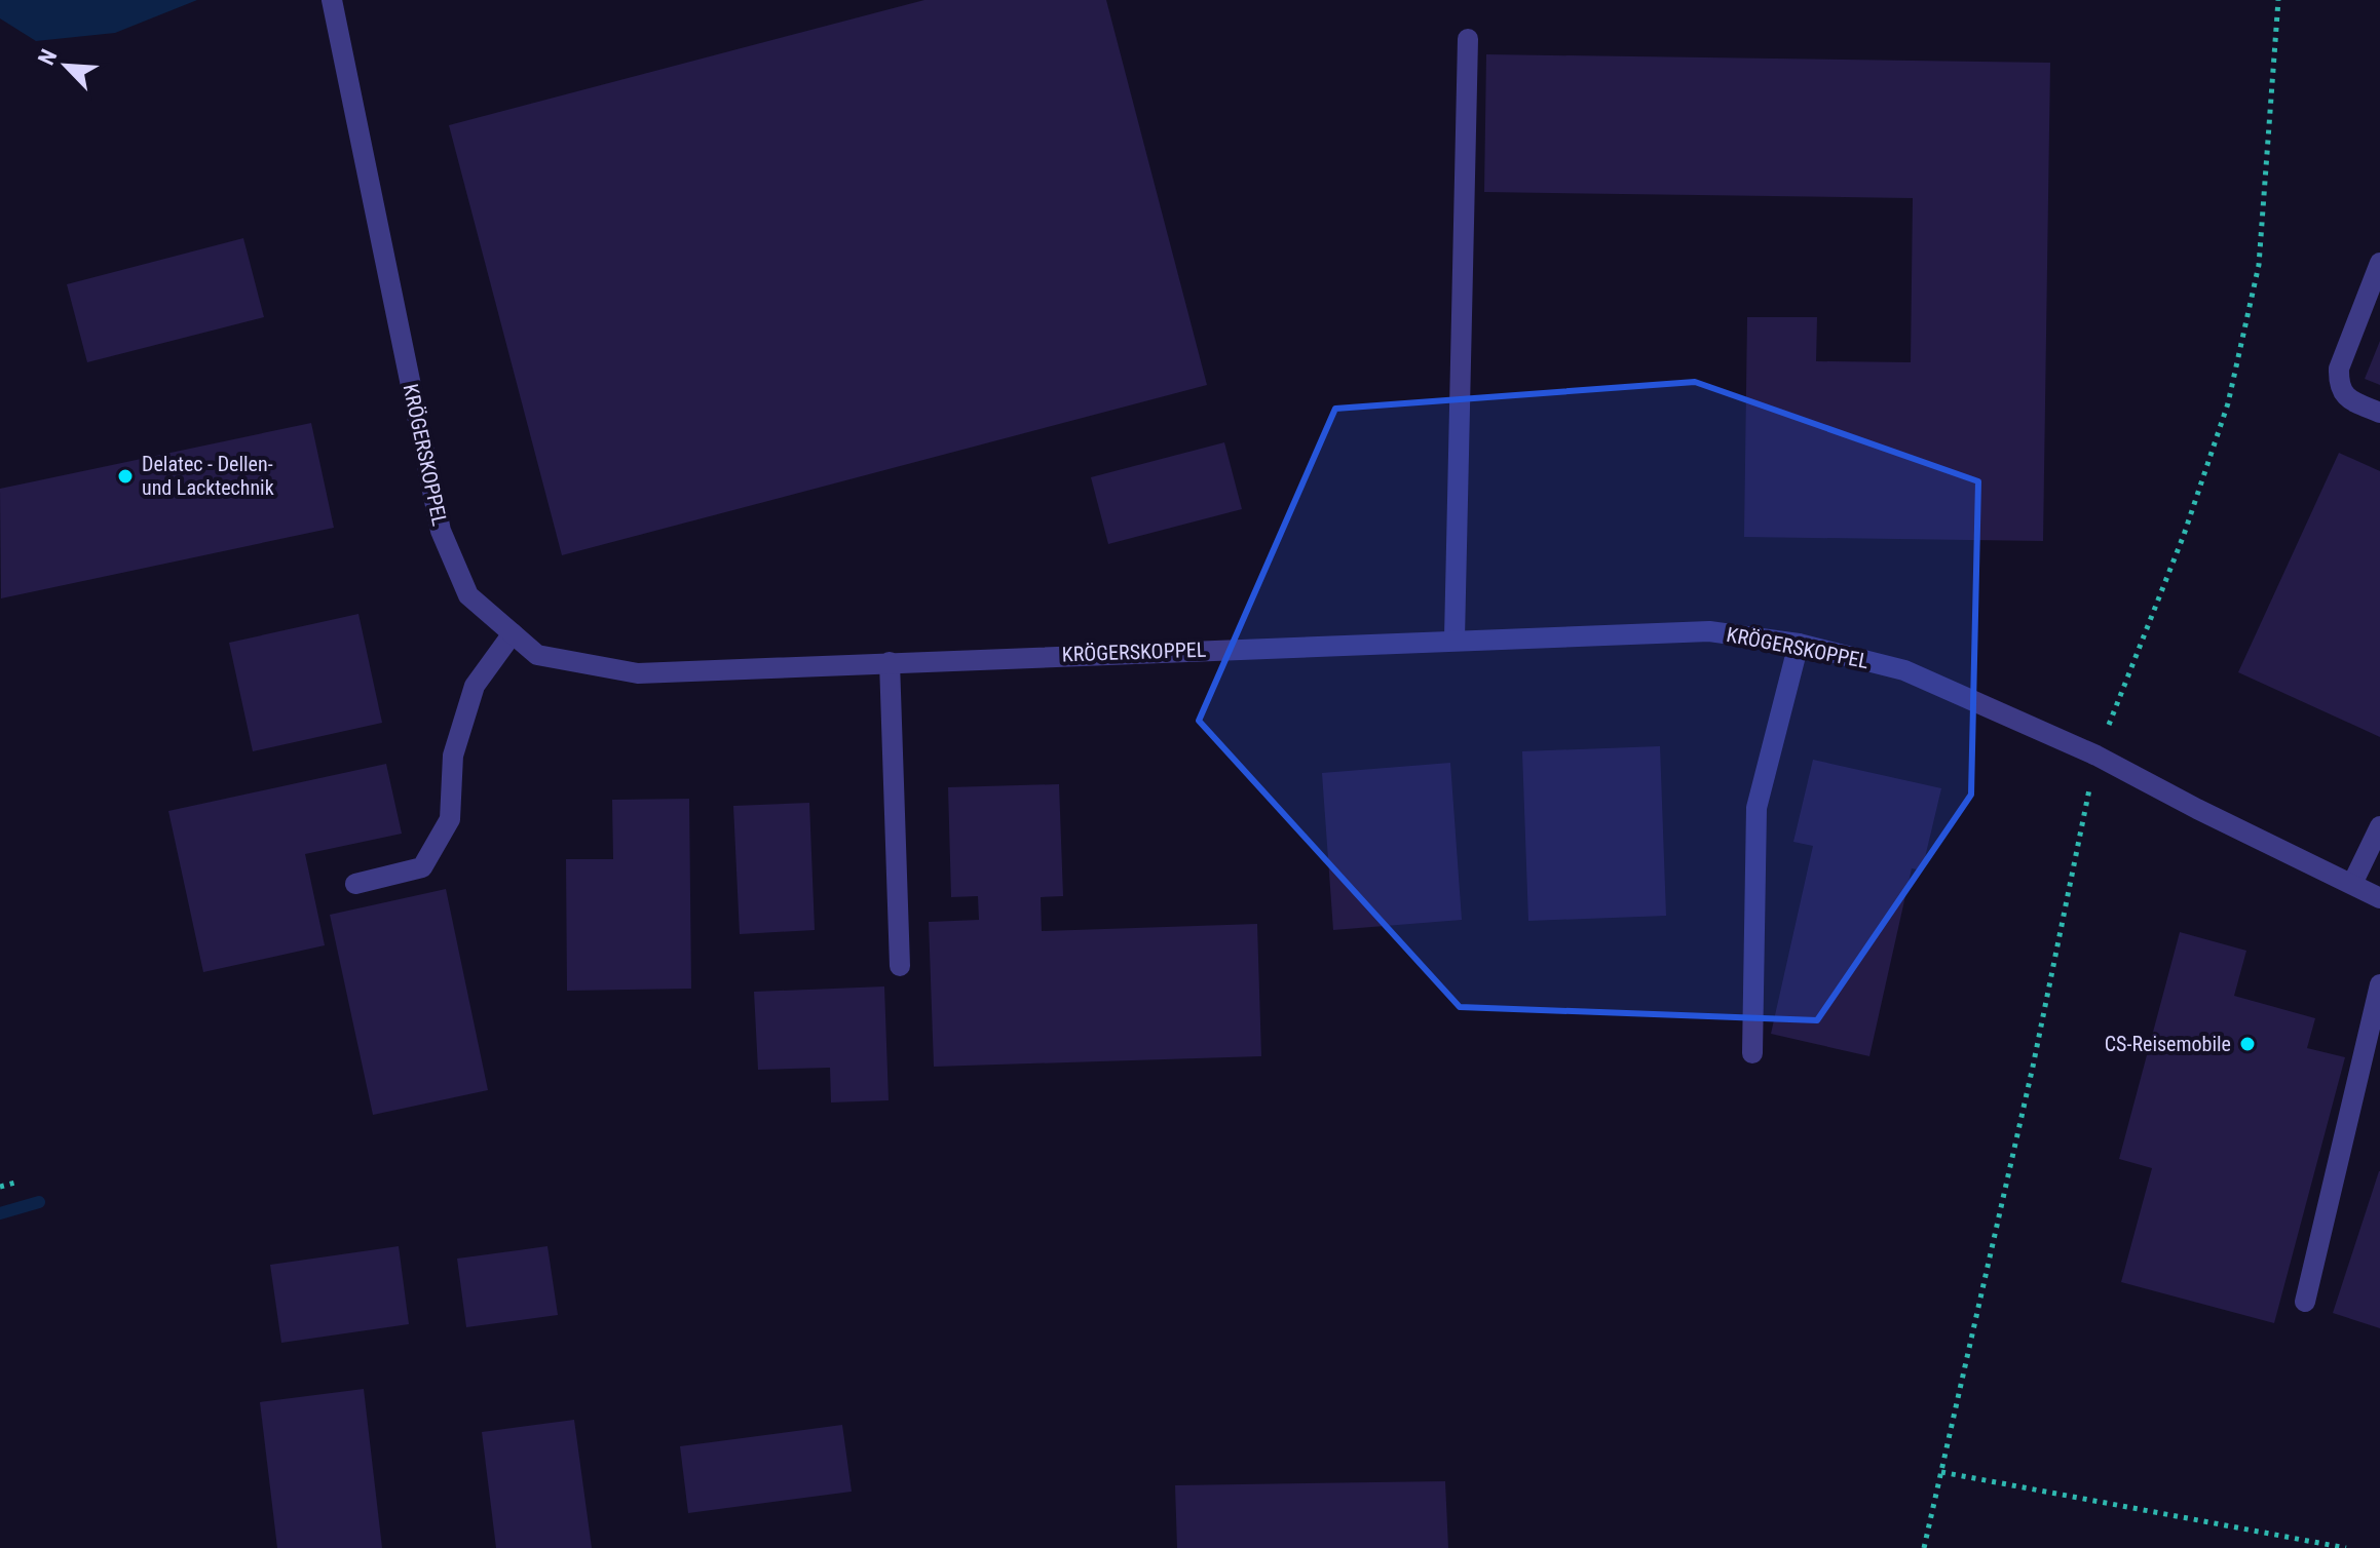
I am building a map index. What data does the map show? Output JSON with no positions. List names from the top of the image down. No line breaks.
{"streets":{"street":["KRÖGERSKOPPEL"]},"places":["Delatec - Dellen- und Lacktechnik","CS-Reisemobile"],"north":"top left"}
